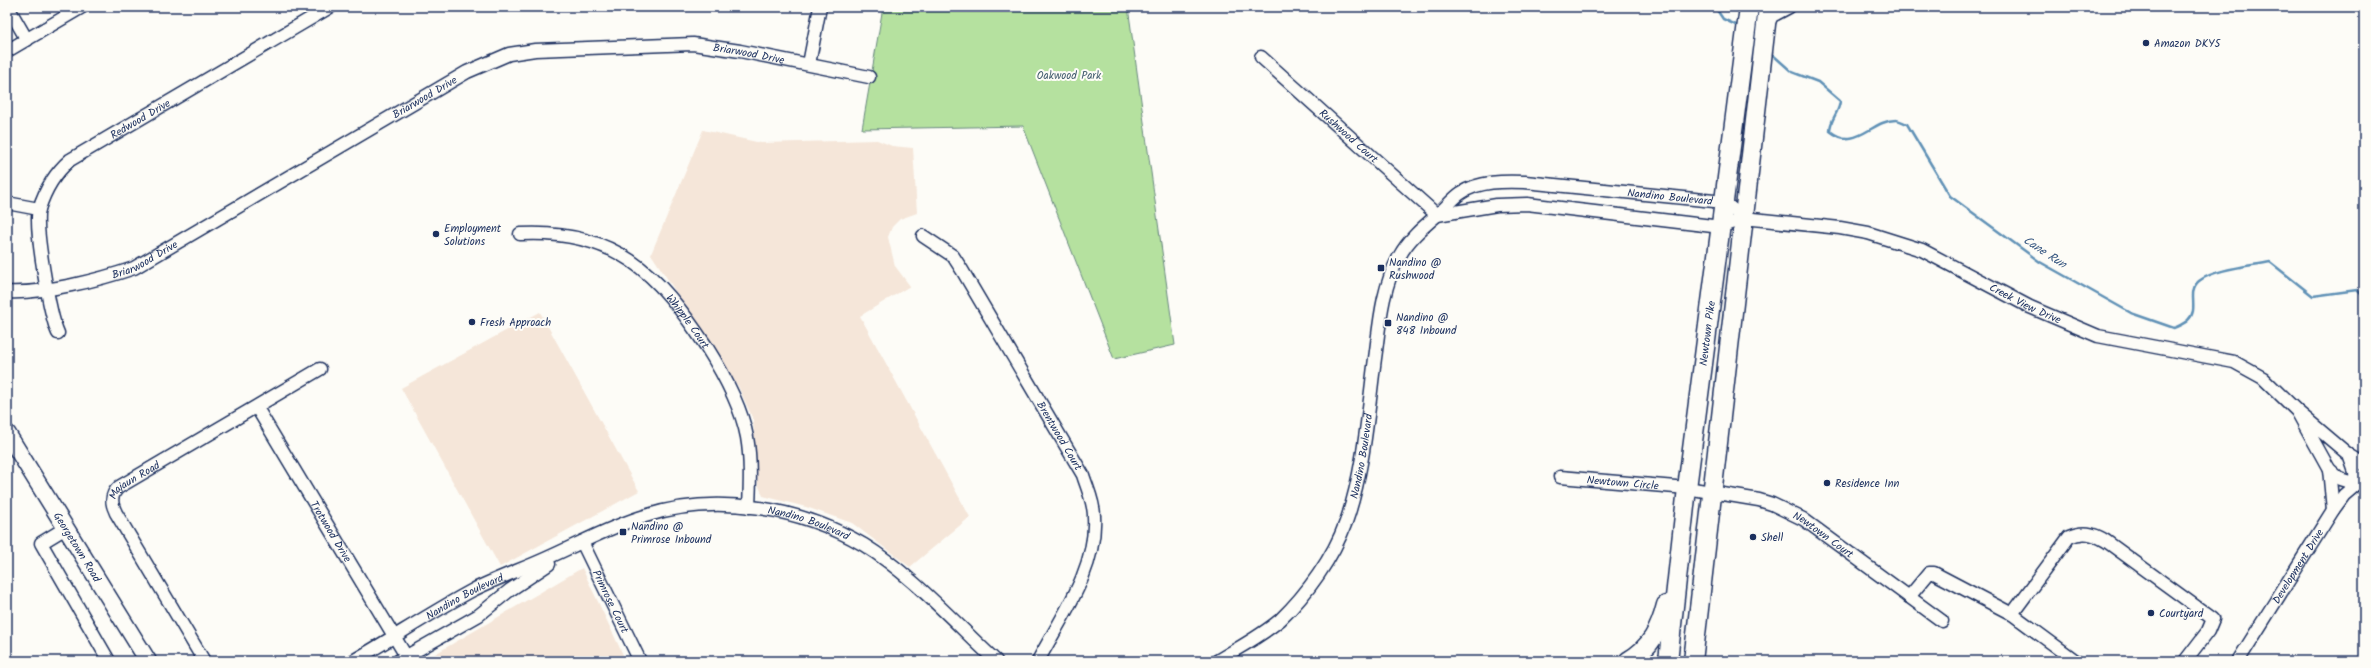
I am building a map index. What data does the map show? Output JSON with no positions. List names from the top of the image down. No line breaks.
{"streets":{"highway":["Newtown Pike"],"main road":["Georgetown Road"],"street":["Briarwood Drive","Redwood Drive","Rushwood Court","Nandino Boulevard","Creek View Drive","Whipple Court","Brentwood Court","Newtown Circle","Majaun Road","Trotwood Drive","Newtown Court","Development Drive","Primrose Court"]},"crossings":[["Briarwood Drive","Redwood Drive"],["Rushwood Court","Nandino Boulevard"],["Nandino Boulevard","Creek View Drive"],["Nandino Boulevard","Whipple Court"],["Nandino Boulevard","Newtown Pike"],["Nandino Boulevard","Trotwood Drive"],["Nandino Boulevard","Primrose Court"],["Creek View Drive","Newtown Pike"],["Creek View Drive","Development Drive"],["Newtown Pike","Newtown Circle"],["Newtown Pike","Newtown Court"],["Newtown Circle","Newtown Court"],["Majaun Road","Trotwood Drive"]],"water":["Cane Run"],"parks":["Oakwood Park"],"places":{"other":["Amazon DKY5","Employment Solutions","Fresh Approach","Residence Inn","Shell","Courtyard"],"transit":["Nandino @ Rushwood","Nandino @ 848 Inbound","Nandino @ Primrose Inbound"]}}
